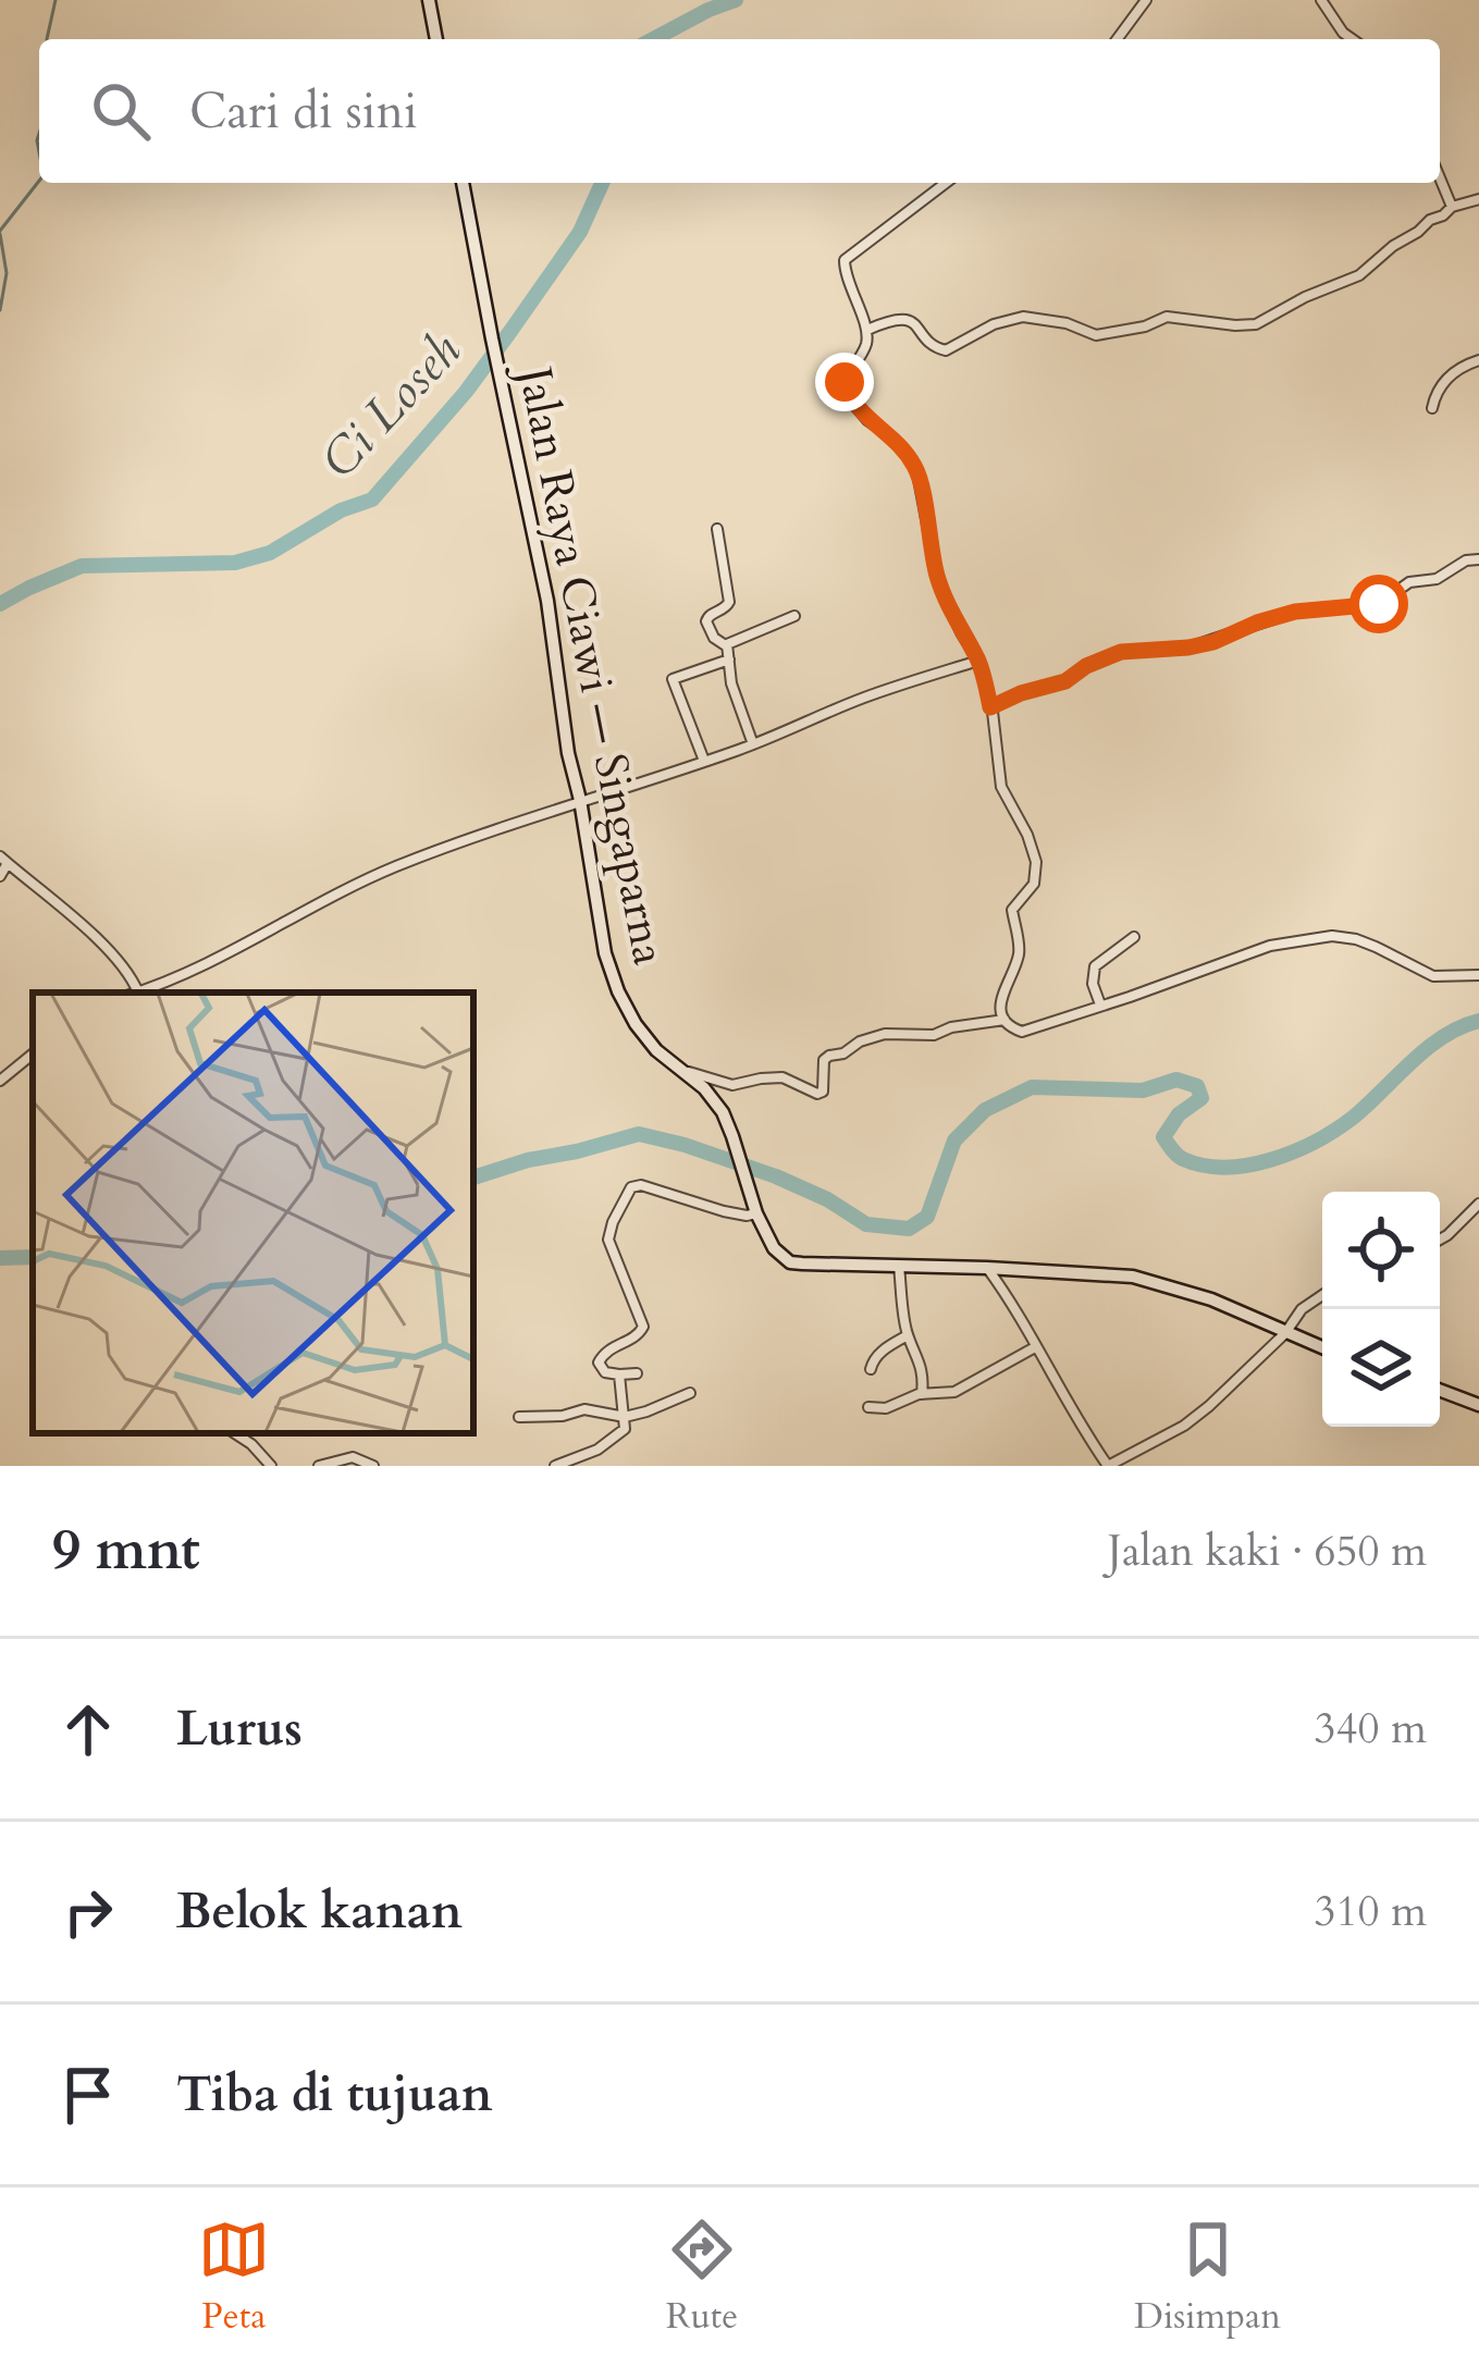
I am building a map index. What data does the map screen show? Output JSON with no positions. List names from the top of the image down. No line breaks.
{"streets":{"main road":["Jalan Raya Ciawi — Singaparna"]},"water":["Ci Loseh"],"page":{"search":"Cari di sini","heading":["9 mnt","Jalan kaki · 650 m"],"list":[["Lurus","340 m"],["Belok kanan","310 m"],"Tiba di tujuan"],"nav":["Peta","Rute","Disimpan"]}}
